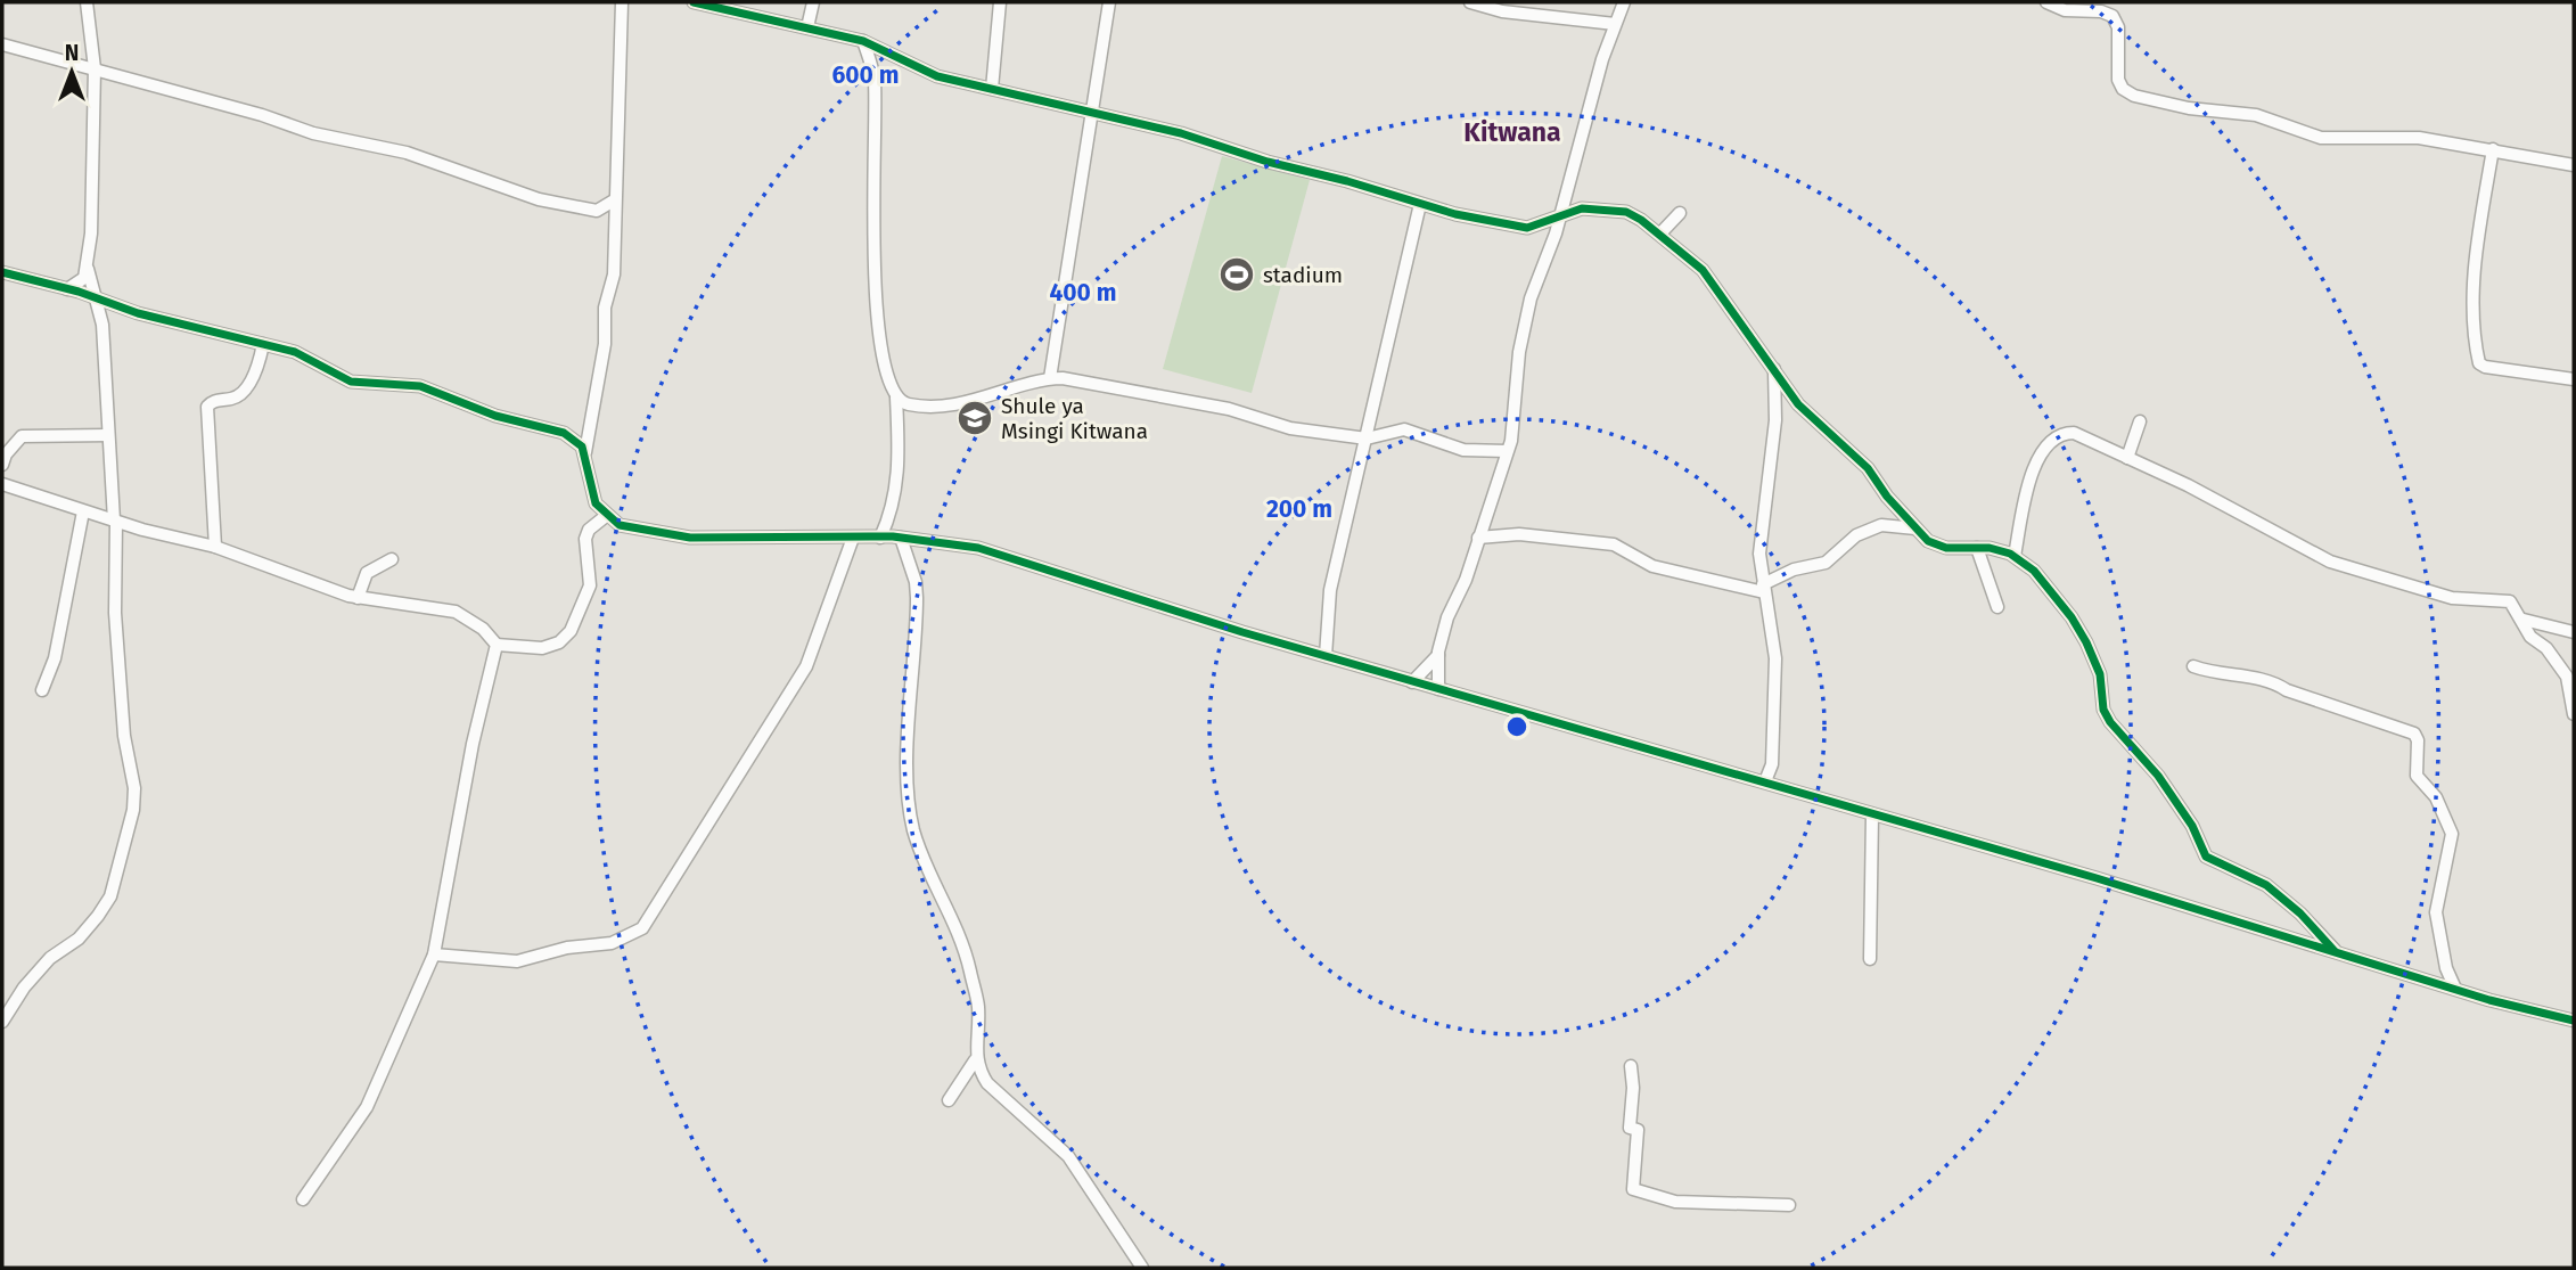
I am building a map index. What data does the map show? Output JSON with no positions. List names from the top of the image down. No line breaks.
{"districts":["Kitwana"],"places":{"sports":["stadium"],"school or university":["Shule ya Msingi Kitwana"]},"north":"top","rings":["600 m","400 m","200 m"]}
